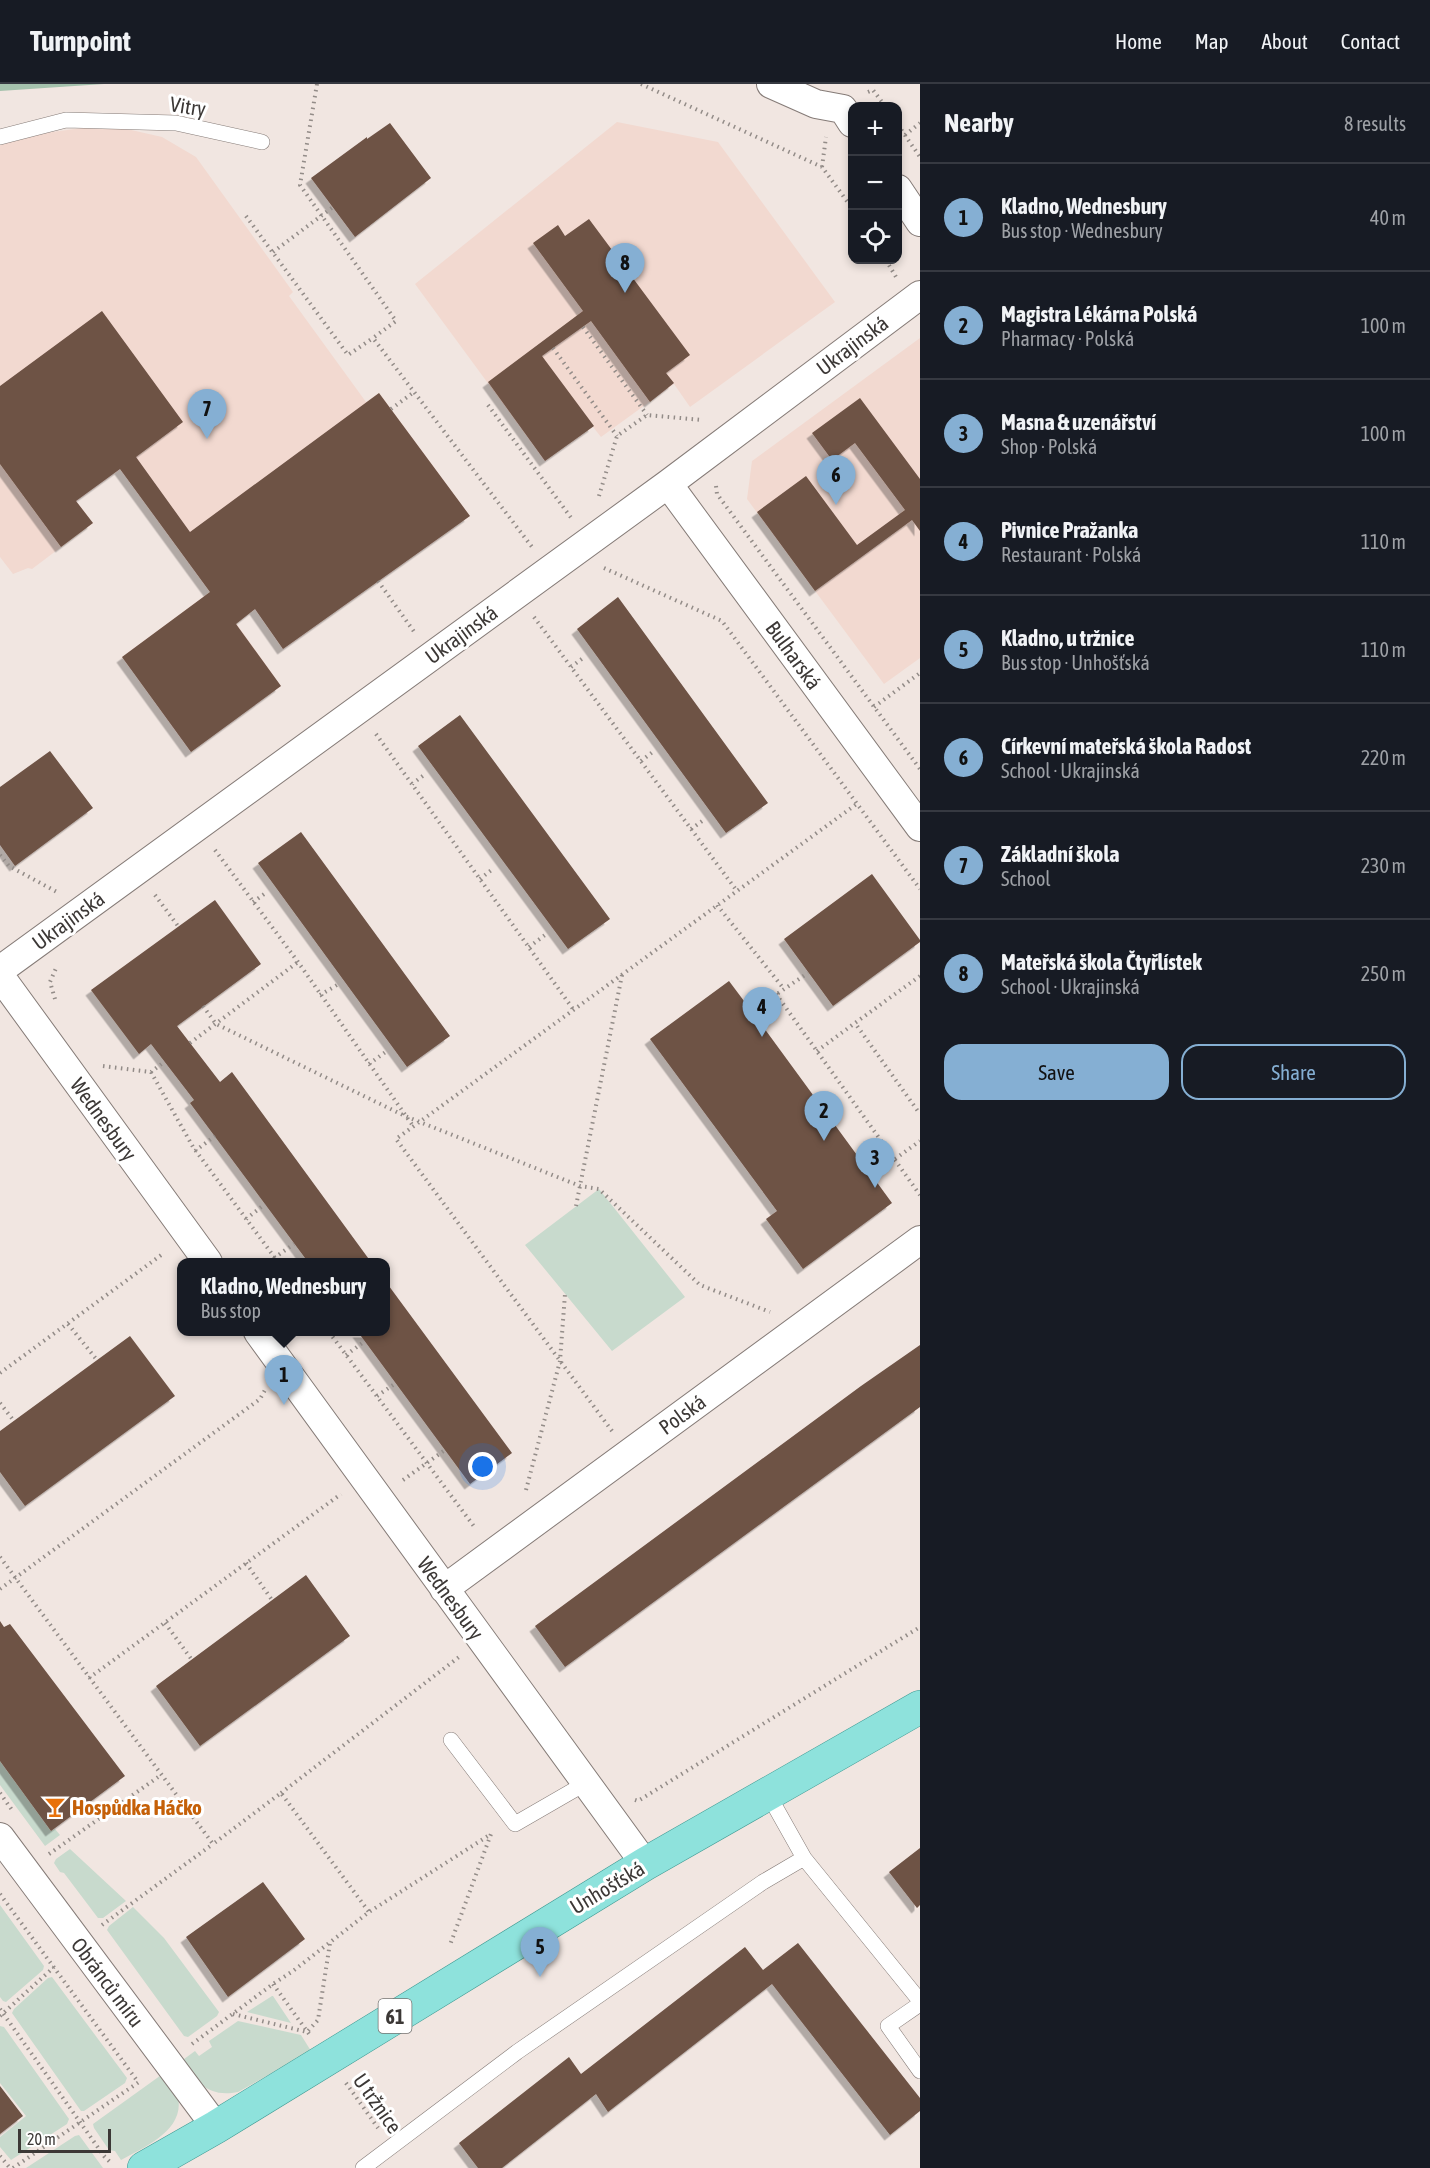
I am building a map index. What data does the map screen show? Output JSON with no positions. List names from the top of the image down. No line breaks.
{"streets":{"main road":["Unhošťská","61"],"street":["Ukrajinská","Bulharská","Wednesbury","Polská","Obránců míru"],"lane":["Vitry"],"path":["U tržnice"]},"crossings":[["Ukrajinská","Bulharská"],["Wednesbury","Polská"],["Wednesbury","Unhošťská"],["Unhošťská","Obránců míru"],["Unhošťská","U tržnice"]],"places":{"bar":["Hospůdka Háčko"]},"scale_bar":"20 m","page":{"header":"Turnpoint","nav":["Home","Map","About","Contact"],"heading":["Nearby","8 results"],"map_buttons":["+","−"],"list":[{"mark":"1","name":"Kladno, Wednesbury","note":"Bus stop · Wednesbury","value":"40 m"},{"mark":"2","name":"Magistra Lékárna Polská","note":"Pharmacy · Polská","value":"100 m"},{"mark":"3","name":"Masna & uzenářství","note":"Shop · Polská","value":"100 m"},{"mark":"4","name":"Pivnice Pražanka","note":"Restaurant · Polská","value":"110 m"},{"mark":"5","name":"Kladno, u tržnice","note":"Bus stop · Unhošťská","value":"110 m"},{"mark":"6","name":"Církevní mateřská škola Radost","note":"School · Ukrajinská","value":"220 m"},{"mark":"7","name":"Základní škola","note":"School","value":"230 m"},{"mark":"8","name":"Mateřská škola Čtyřlístek","note":"School · Ukrajinská","value":"250 m"}],"pins":["8","7","6","4","2","3","1","5"],"buttons":["Save","Share"],"popup":["Kladno, Wednesbury","Bus stop"],"scale":"20 m"}}
